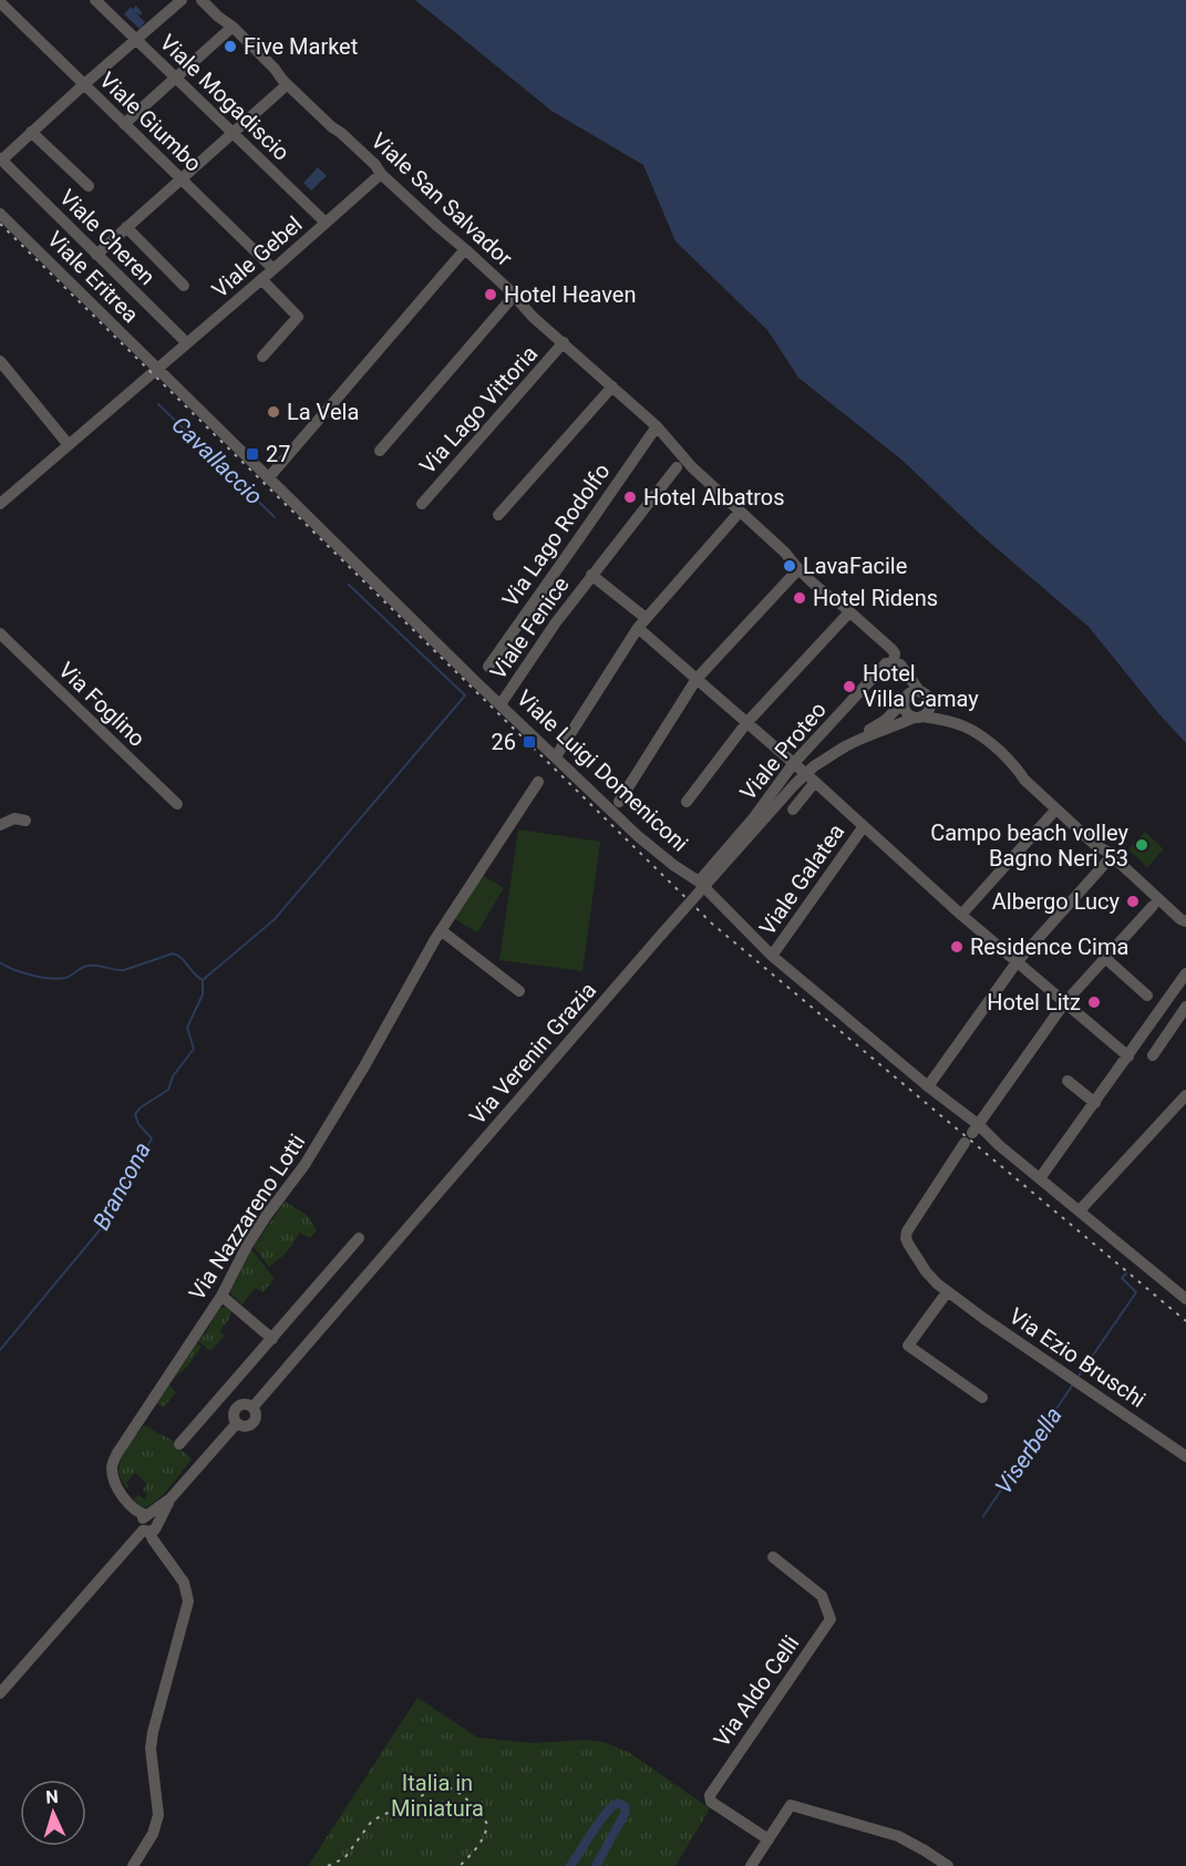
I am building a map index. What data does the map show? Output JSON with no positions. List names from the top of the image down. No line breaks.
{"streets":{"street":["Viale Mogadiscio","Viale Giumbo","Viale San Salvador","Viale Cheren","Viale Gebel","Viale Eritrea","Via Lago Vittoria","Via Lago Rodolfo","Viale Fenice","Via Foglino","Viale Proteo","Viale Luigi Domeniconi","Viale Galatea","Via Verenin Grazia","Via Nazzareno Lotti","Via Ezio Bruschi","Via Aldo Celli"]},"crossings":[["Viale Mogadiscio","Viale Gebel"],["Viale Giumbo","Viale Gebel"],["Viale San Salvador","Viale Gebel"],["Viale San Salvador","Via Lago Vittoria"],["Viale San Salvador","Via Lago Rodolfo"],["Viale San Salvador","Viale Proteo"],["Viale Cheren","Viale Gebel"],["Viale Gebel","Viale Eritrea"],["Viale Gebel","Viale Luigi Domeniconi"],["Viale Eritrea","Viale Luigi Domeniconi"],["Viale Fenice","Viale Proteo"],["Viale Fenice","Viale Luigi Domeniconi"],["Viale Fenice","Viale Galatea"],["Viale Fenice","Via Ezio Bruschi"],["Viale Proteo","Viale Luigi Domeniconi"],["Viale Luigi Domeniconi","Viale Galatea"],["Viale Luigi Domeniconi","Via Ezio Bruschi"],["Via Verenin Grazia","Via Nazzareno Lotti"]],"water":["Cavallaccio","Brancona","Viserbella"],"parks":["Italia in Miniatura"],"places":{"other":["Five Market","Hotel Heaven","La Vela","Hotel Albatros","LavaFacile","Hotel Ridens","Hotel Villa Camay","Campo beach volley Bagno Neri 53","Albergo Lucy","Residence Cima","Hotel Litz"],"transit":["27","26"]},"north":"top"}
